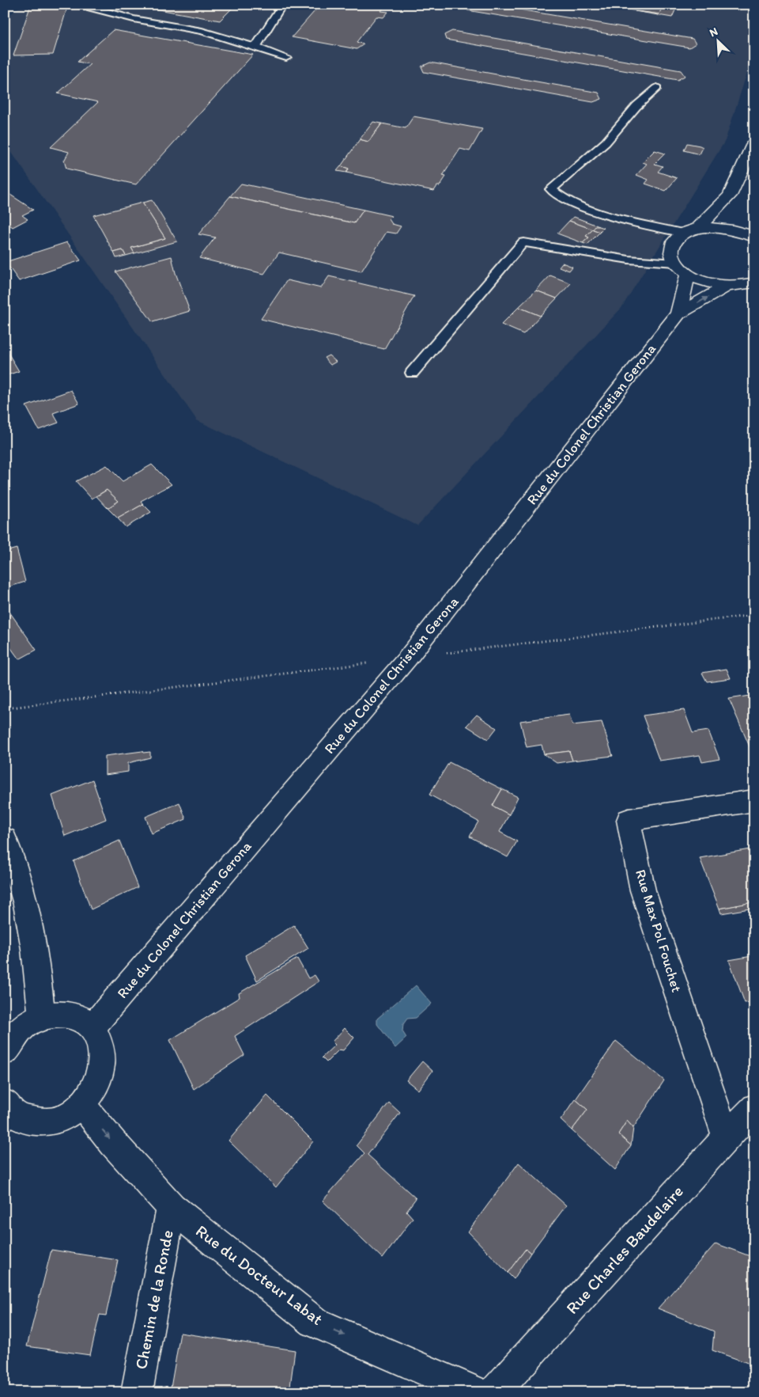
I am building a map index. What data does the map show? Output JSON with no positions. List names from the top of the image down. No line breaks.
{"streets":{"street":["Rue du Colonel Christian Gerona","Rue Max Pol Fouchet","Rue Charles Baudelaire","Rue du Docteur Labat","Chemin de la Ronde"]},"crossings":[["Rue Max Pol Fouchet","Rue Charles Baudelaire"],["Rue du Docteur Labat","Chemin de la Ronde"]],"one_way":["Rue du Docteur Labat"],"north":"top left"}
